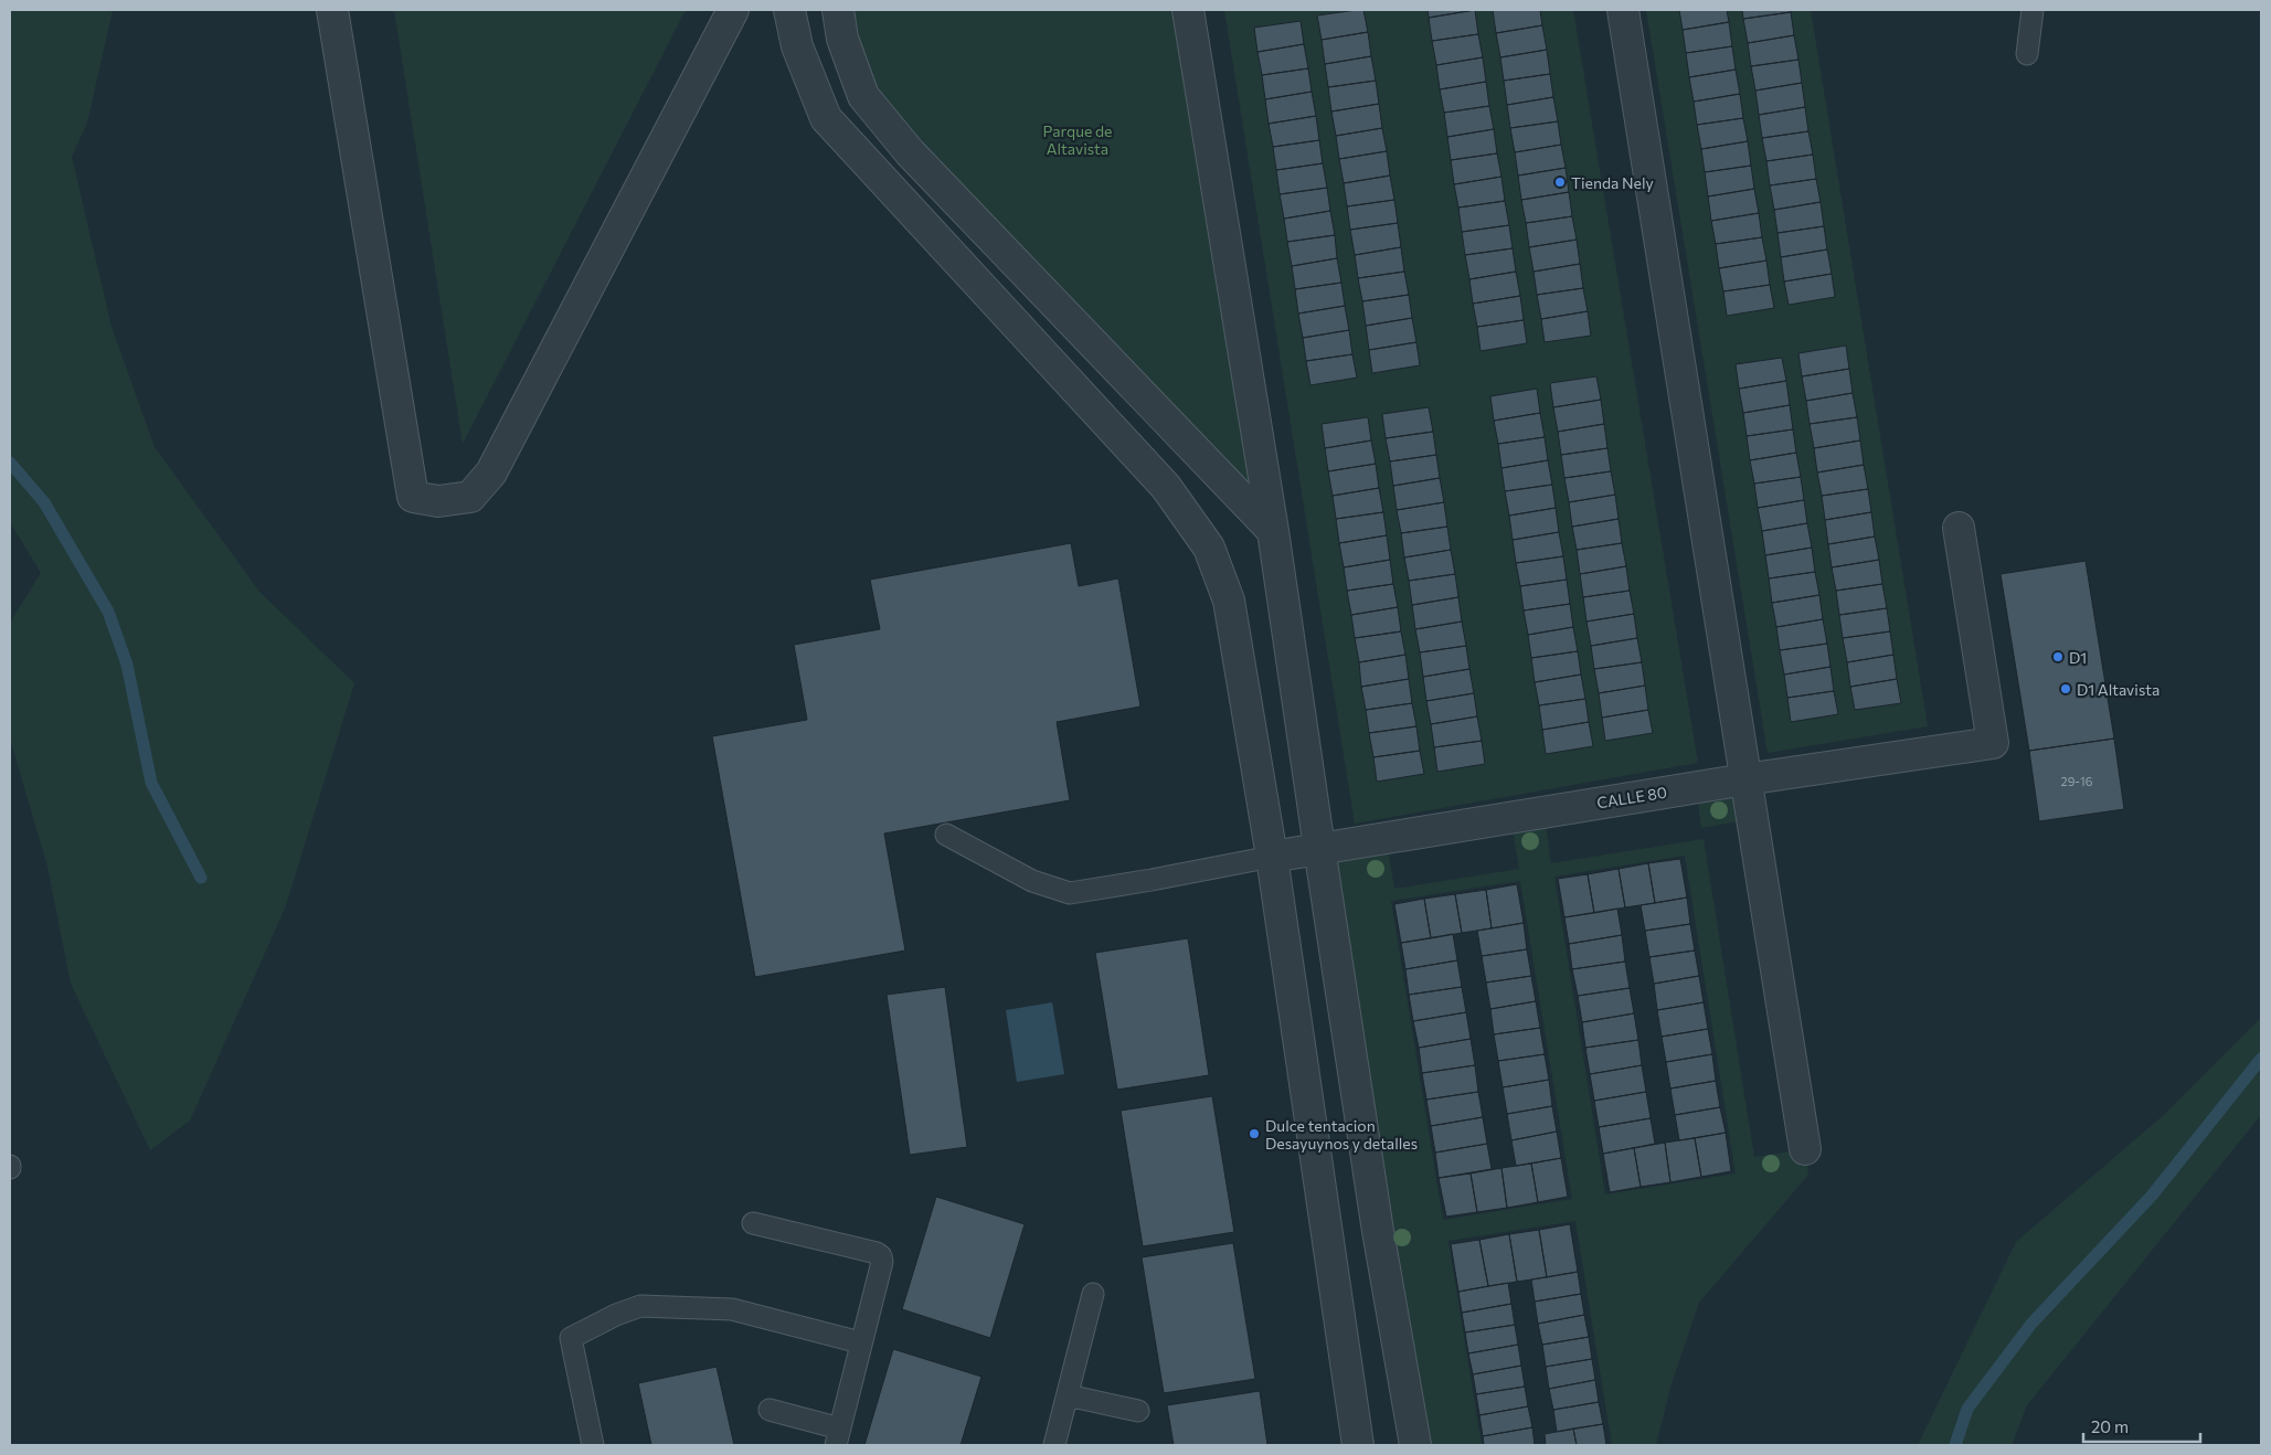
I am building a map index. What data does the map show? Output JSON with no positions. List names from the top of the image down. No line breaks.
{"streets":{"street":["CALLE 80"]},"parks":["Parque de Altavista"],"places":["Tienda Nely","D1","D1 Altavista","Dulce tentacion Desayuynos y detalles"],"house_numbers":["29-16"],"scale_bar":"20 m"}
